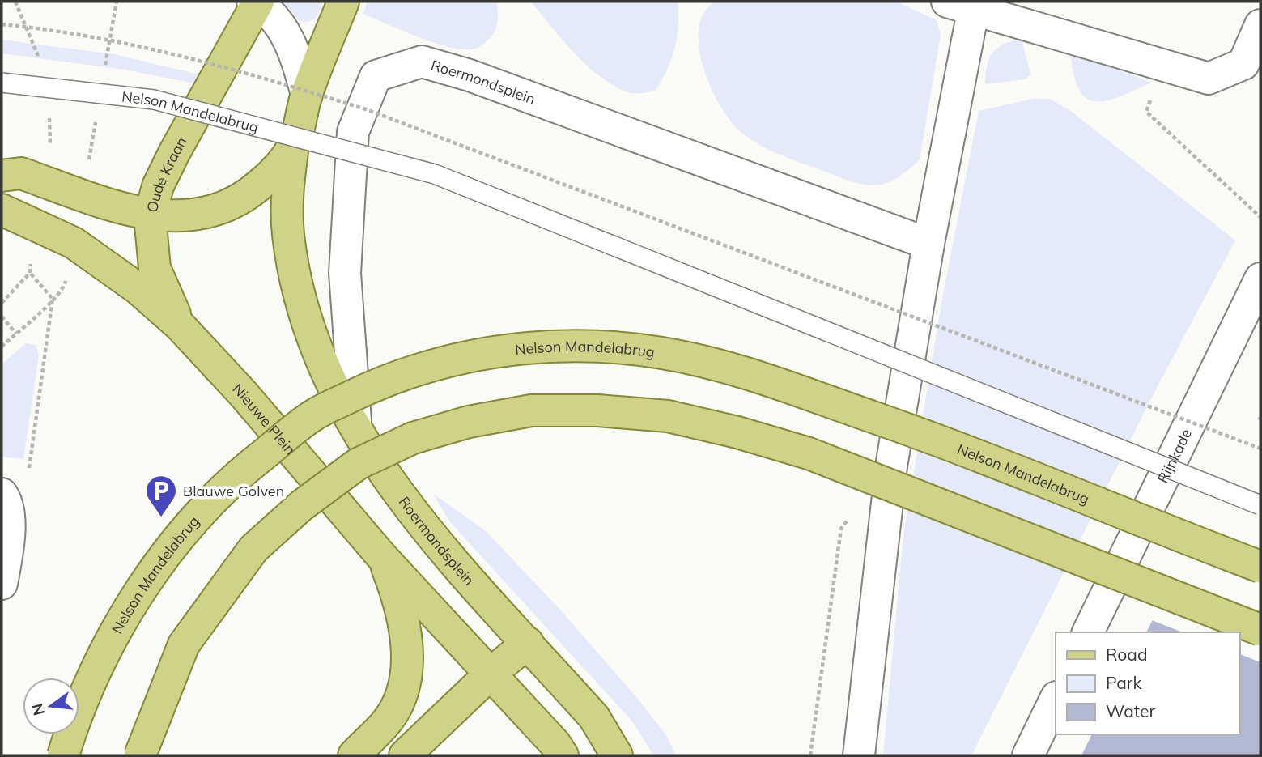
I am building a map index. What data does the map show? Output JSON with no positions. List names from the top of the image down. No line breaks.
{"streets":{"main road":["Roermondsplein","Nelson Mandelabrug","Oude Kraan","Nieuwe Plein"],"street":["Rijnkade"]},"crossings":[["Oude Kraan","Nieuwe Plein"]],"places":{"parking":["Blauwe Golven"]},"legend":["Road","Park","Water"],"north":"left"}
